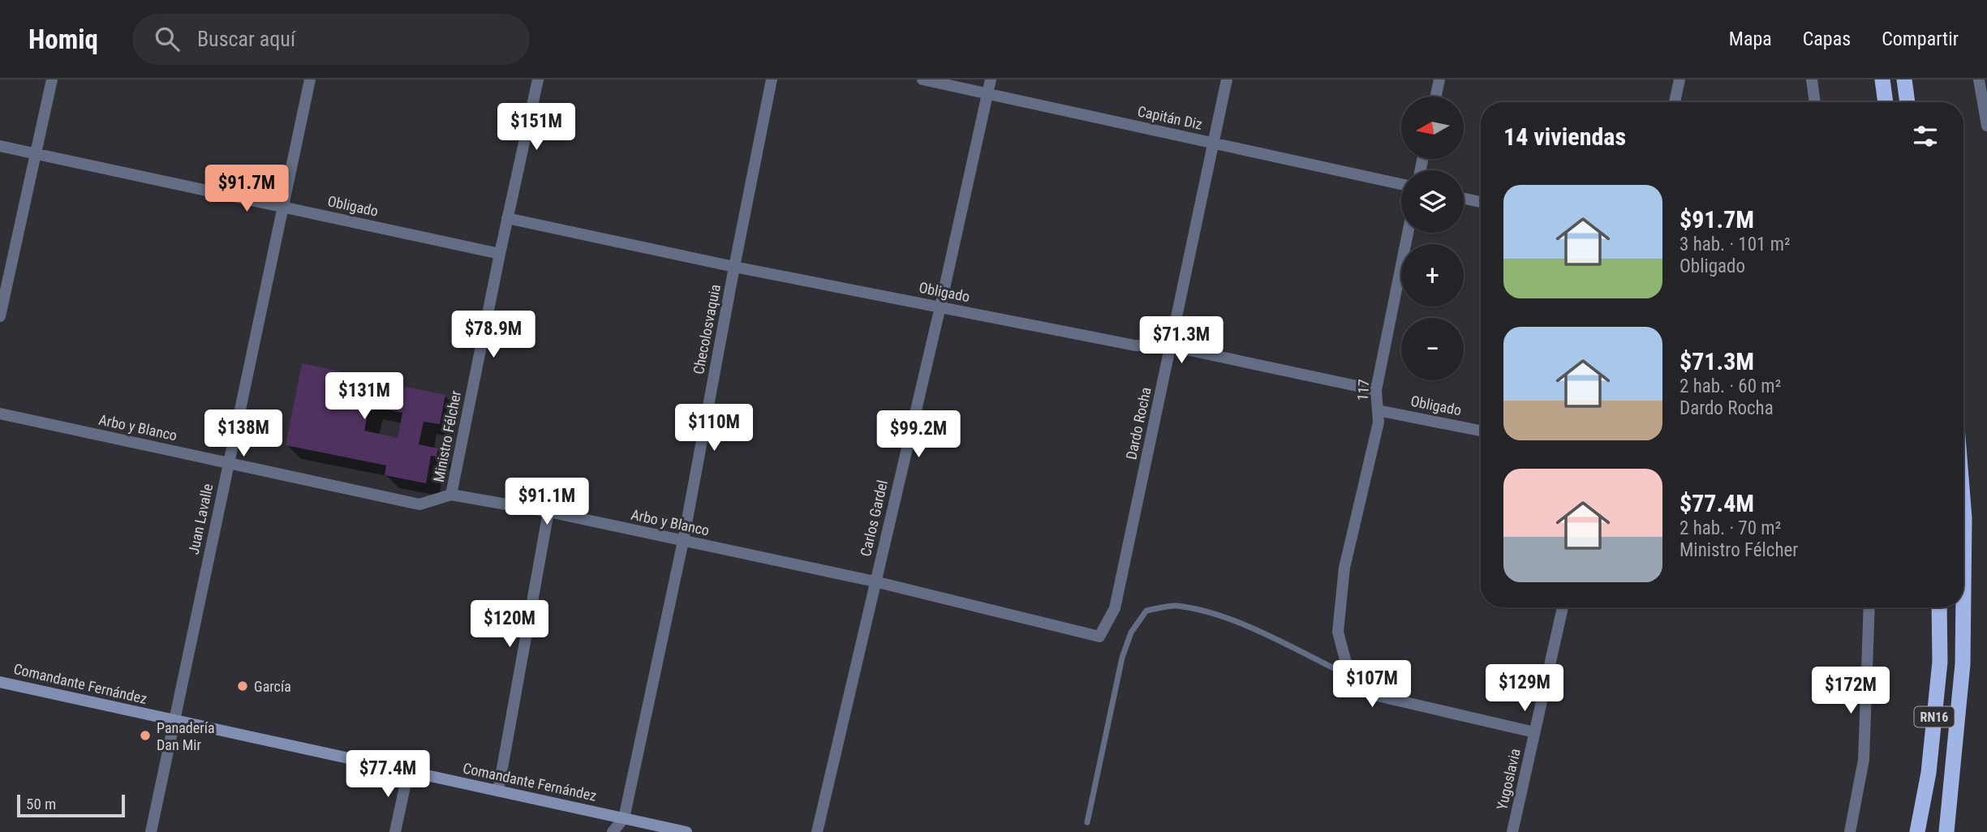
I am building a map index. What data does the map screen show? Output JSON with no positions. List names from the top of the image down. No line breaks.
{"streets":{"highway":["RN16"],"main road":["Comandante Fernández"],"street":["Capitán Diz","Obligado","Checolosvaquia","117","Dardo Rocha","Arbo y Blanco","Ministro Félcher","Carlos Gardel","Juan Lavalle","Yugoslavia"]},"crossings":[["Capitán Diz","Dardo Rocha"],["Capitán Diz","Carlos Gardel"],["Obligado","Checolosvaquia"],["Obligado","117"],["Obligado","Dardo Rocha"],["Obligado","Ministro Félcher"],["Obligado","Carlos Gardel"],["Obligado","Juan Lavalle"],["Checolosvaquia","Arbo y Blanco"],["Checolosvaquia","Comandante Fernández"],["Dardo Rocha","Arbo y Blanco"],["Arbo y Blanco","Ministro Félcher"],["Arbo y Blanco","Carlos Gardel"],["Arbo y Blanco","Juan Lavalle"],["Juan Lavalle","Comandante Fernández"]],"places":["García","Panadería Dan Mir"],"scale_bar":"50 m","north":"left","page":{"header":"Homiq","search":"Buscar aquí","nav":["Mapa","Capas","Compartir"],"map_buttons":["+","−"],"heading":"14 viviendas","price":["$151M","$91.7M","$78.9M","$71.3M","$131M","$110M","$138M","$99.2M","$91.1M","$120M","$107M","$129M","$172M","$77.4M"],"list":[{"name":"$91.7M","note":"3 hab. · 101 m² · Obligado"},{"name":"$71.3M","note":"2 hab. · 60 m² · Dardo Rocha"},{"name":"$77.4M","note":"2 hab. · 70 m² · Ministro Félcher"}],"scale":"50 m"}}
